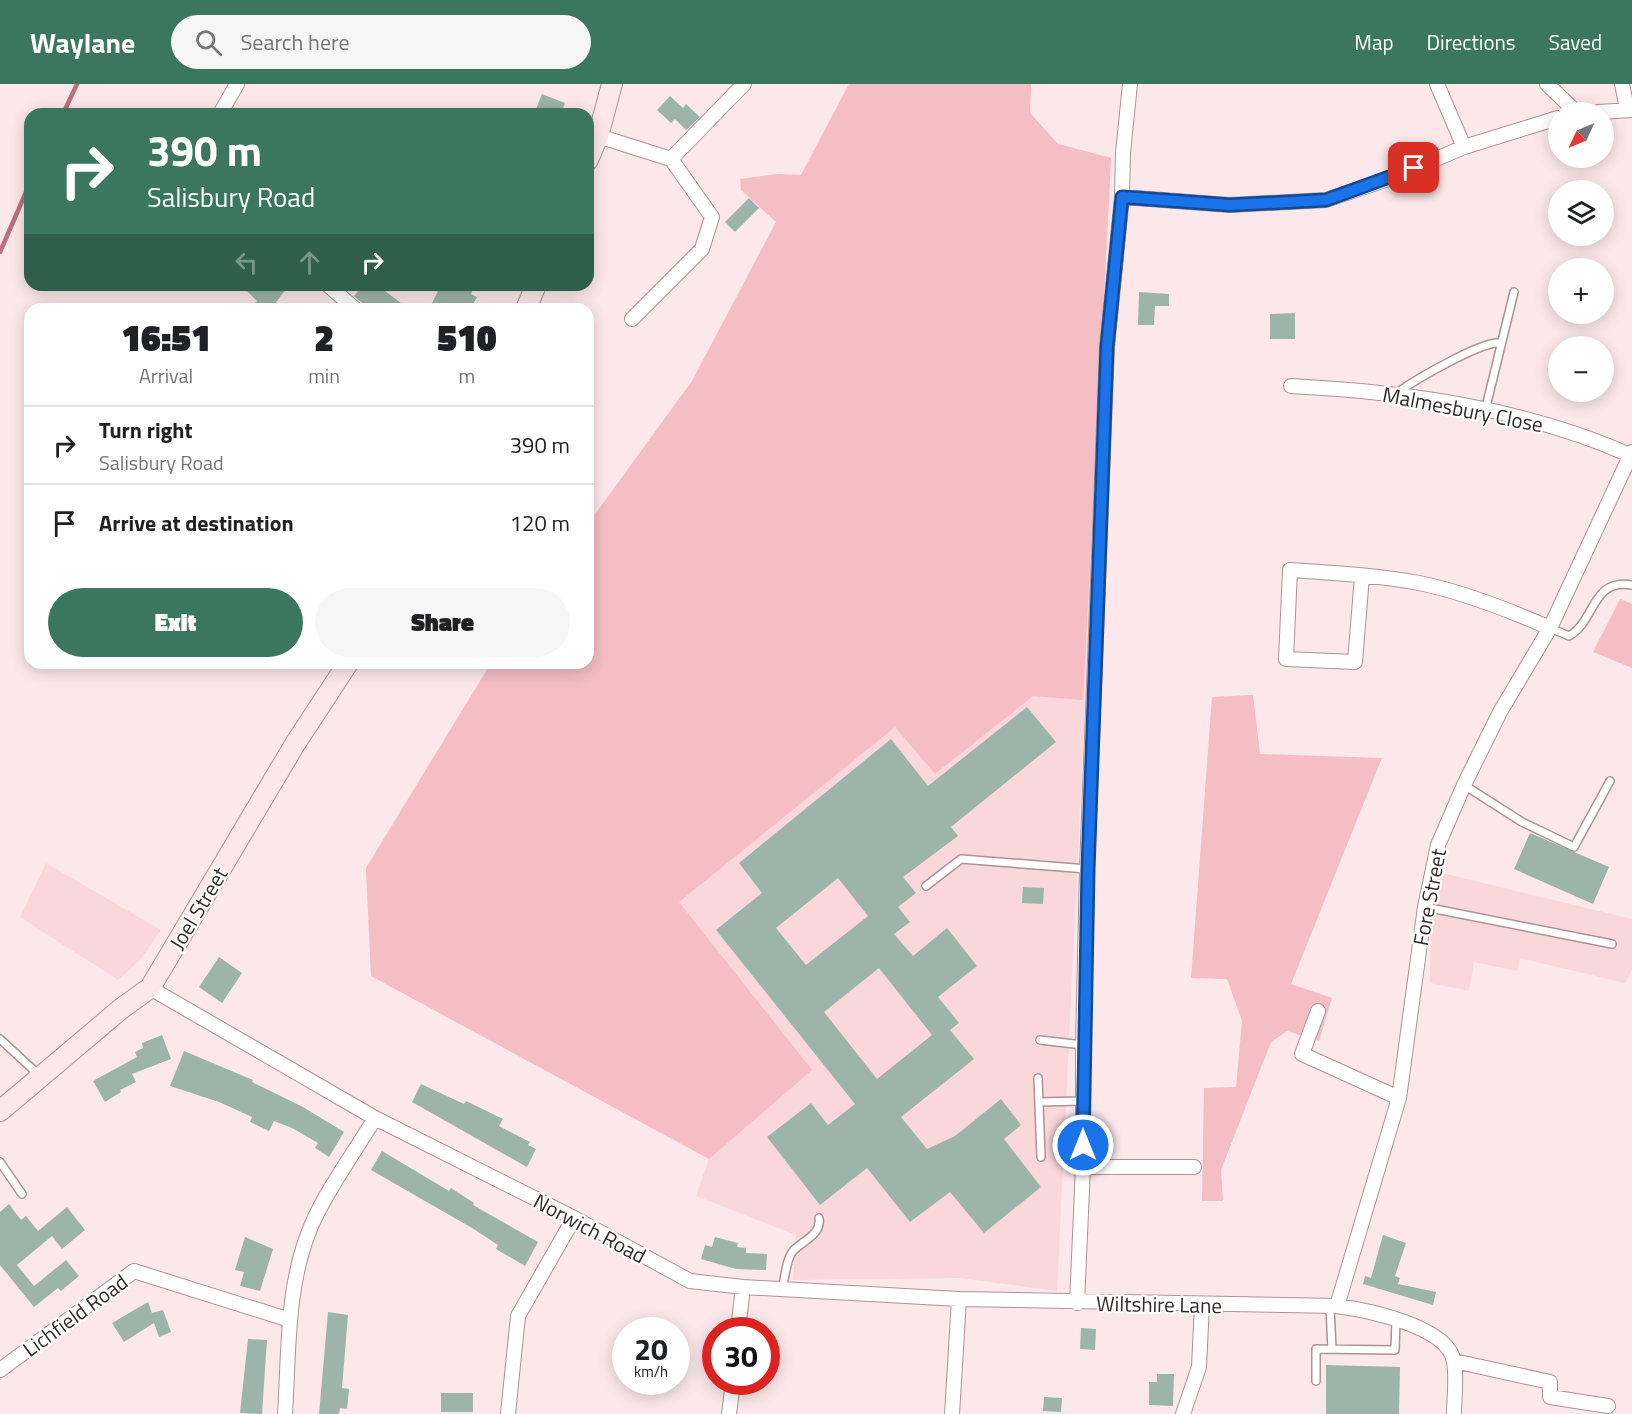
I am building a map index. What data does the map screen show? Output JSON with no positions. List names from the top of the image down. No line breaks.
{"streets":{"main road":["Joel Street"],"street":["Malmesbury Close","Fore Street","Norwich Road","Wiltshire Lane","Lichfield Road"]},"crossings":[["Malmesbury Close","Fore Street"],["Fore Street","Wiltshire Lane"],["Joel Street","Norwich Road"],["Norwich Road","Wiltshire Lane"]],"north":"bottom left","page":{"header":"Waylane","search":"Search here","nav":["Map","Directions","Saved"],"map_buttons":["+","−"],"turn":["390 m","Salisbury Road"],"eta":["16:51","Arrival","2","min","510","m"],"list":[{"name":"Turn right","note":"Salisbury Road","value":"390 m"},{"name":"Arrive at destination","value":"120 m"}],"buttons":["Exit","Share"],"speed":"20 km/h","limit":"30"}}
